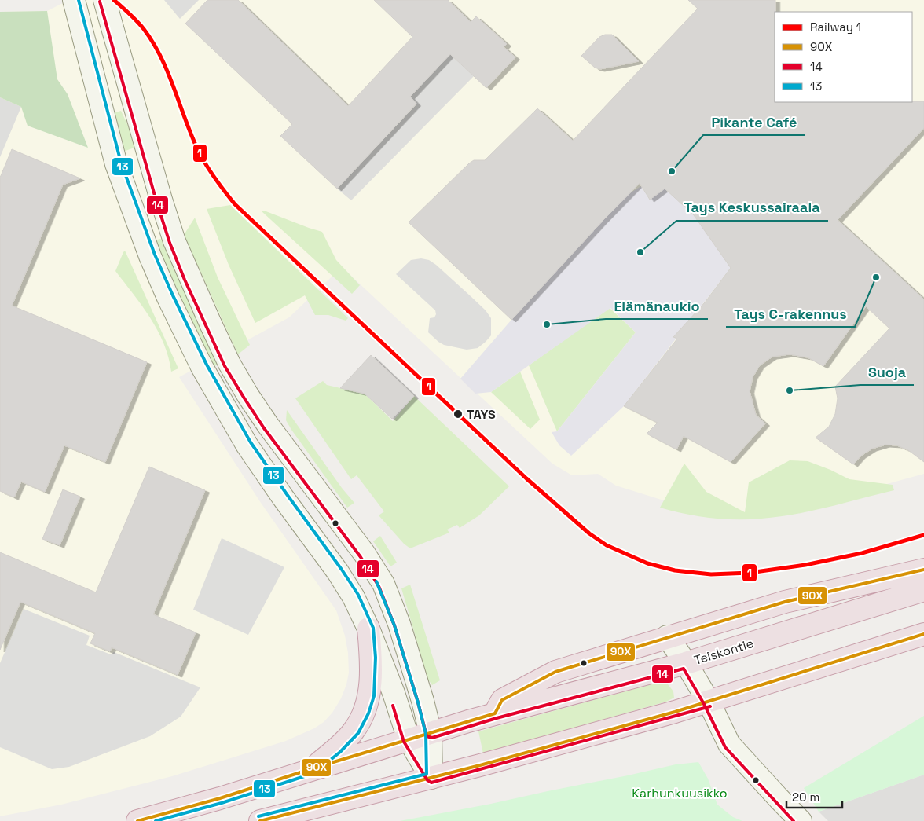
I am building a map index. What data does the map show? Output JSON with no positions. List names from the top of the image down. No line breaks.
{"streets":{"highway":["Teiskontie"]},"parks":["Karhunkuusikko"],"places":["Pikante Café","Tays Keskussairaala","Tays C-rakennus","Elämänaukio","Suoja","TAYS"],"lines":["rail line 1","transit line 13","transit line 14","transit line 90X"],"legend":["Railway 1","90X","14","13"],"scale_bar":"20 m"}
